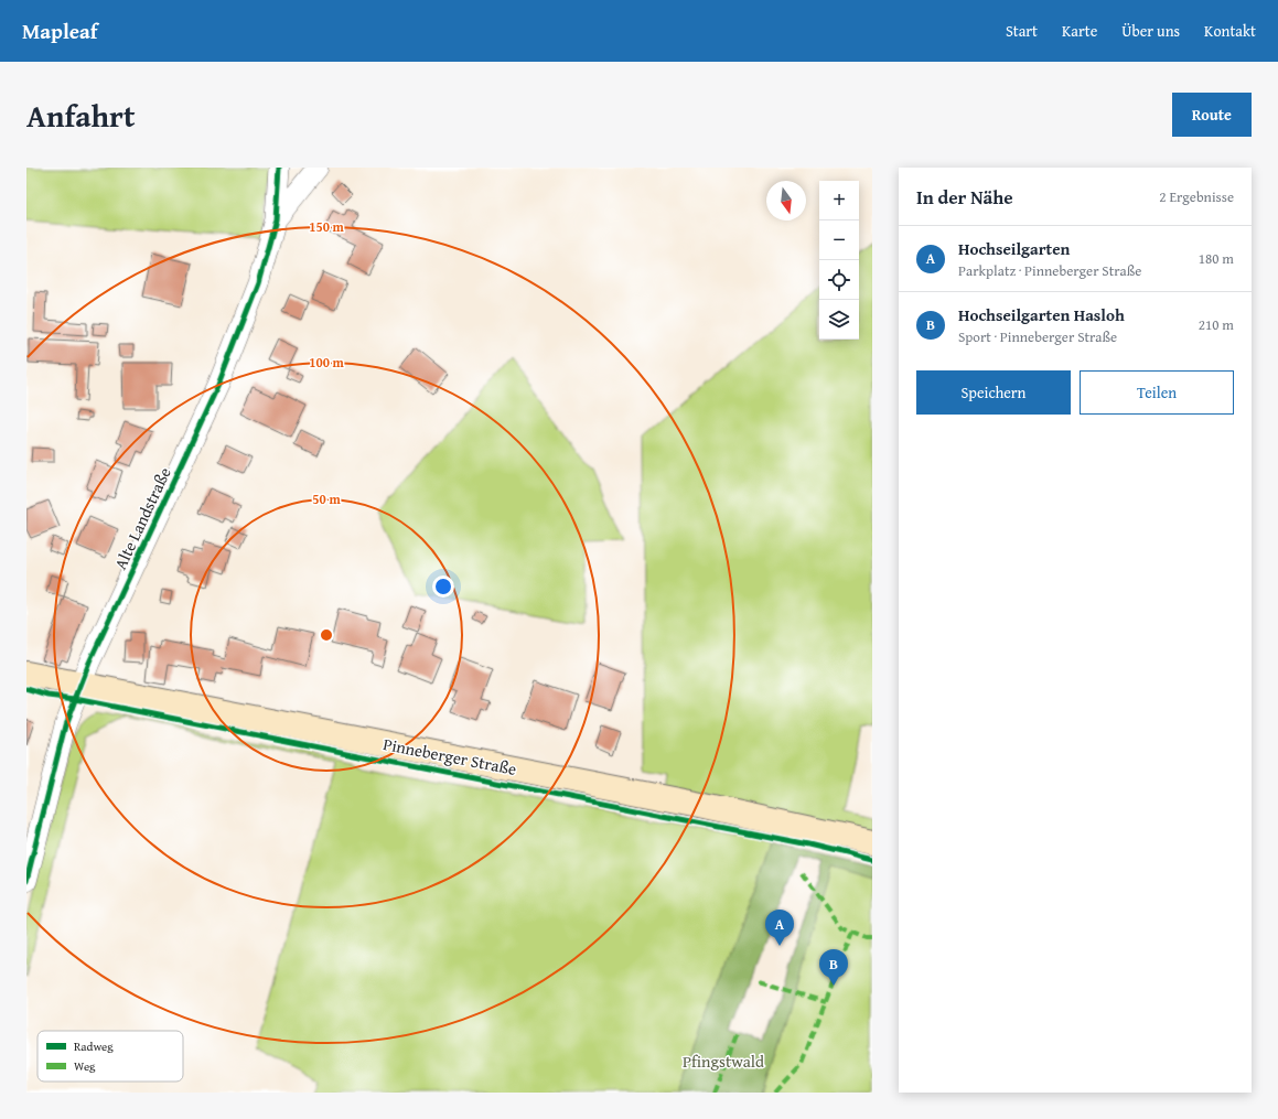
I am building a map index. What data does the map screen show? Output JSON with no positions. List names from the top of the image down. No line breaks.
{"streets":{"main road":["Pinneberger Straße"],"street":["Alte Landstraße"]},"crossings":[["Alte Landstraße","Pinneberger Straße"]],"parks":["Pfingstwald"],"legend":["Radweg","Weg"],"north":"bottom","page":{"header":"Mapleaf","nav":["Start","Karte","Über uns","Kontakt"],"title":"Anfahrt","buttons":["Route",["Speichern","Teilen"]],"heading":["In der Nähe","2 Ergebnisse"],"map_buttons":["+","−"],"list":[{"mark":"A","name":"Hochseilgarten","note":"Parkplatz · Pinneberger Straße","value":"180 m"},{"mark":"B","name":"Hochseilgarten Hasloh","note":"Sport · Pinneberger Straße","value":"210 m"}],"pins":["A","B"]},"rings":["150 m","100 m","50 m"]}
